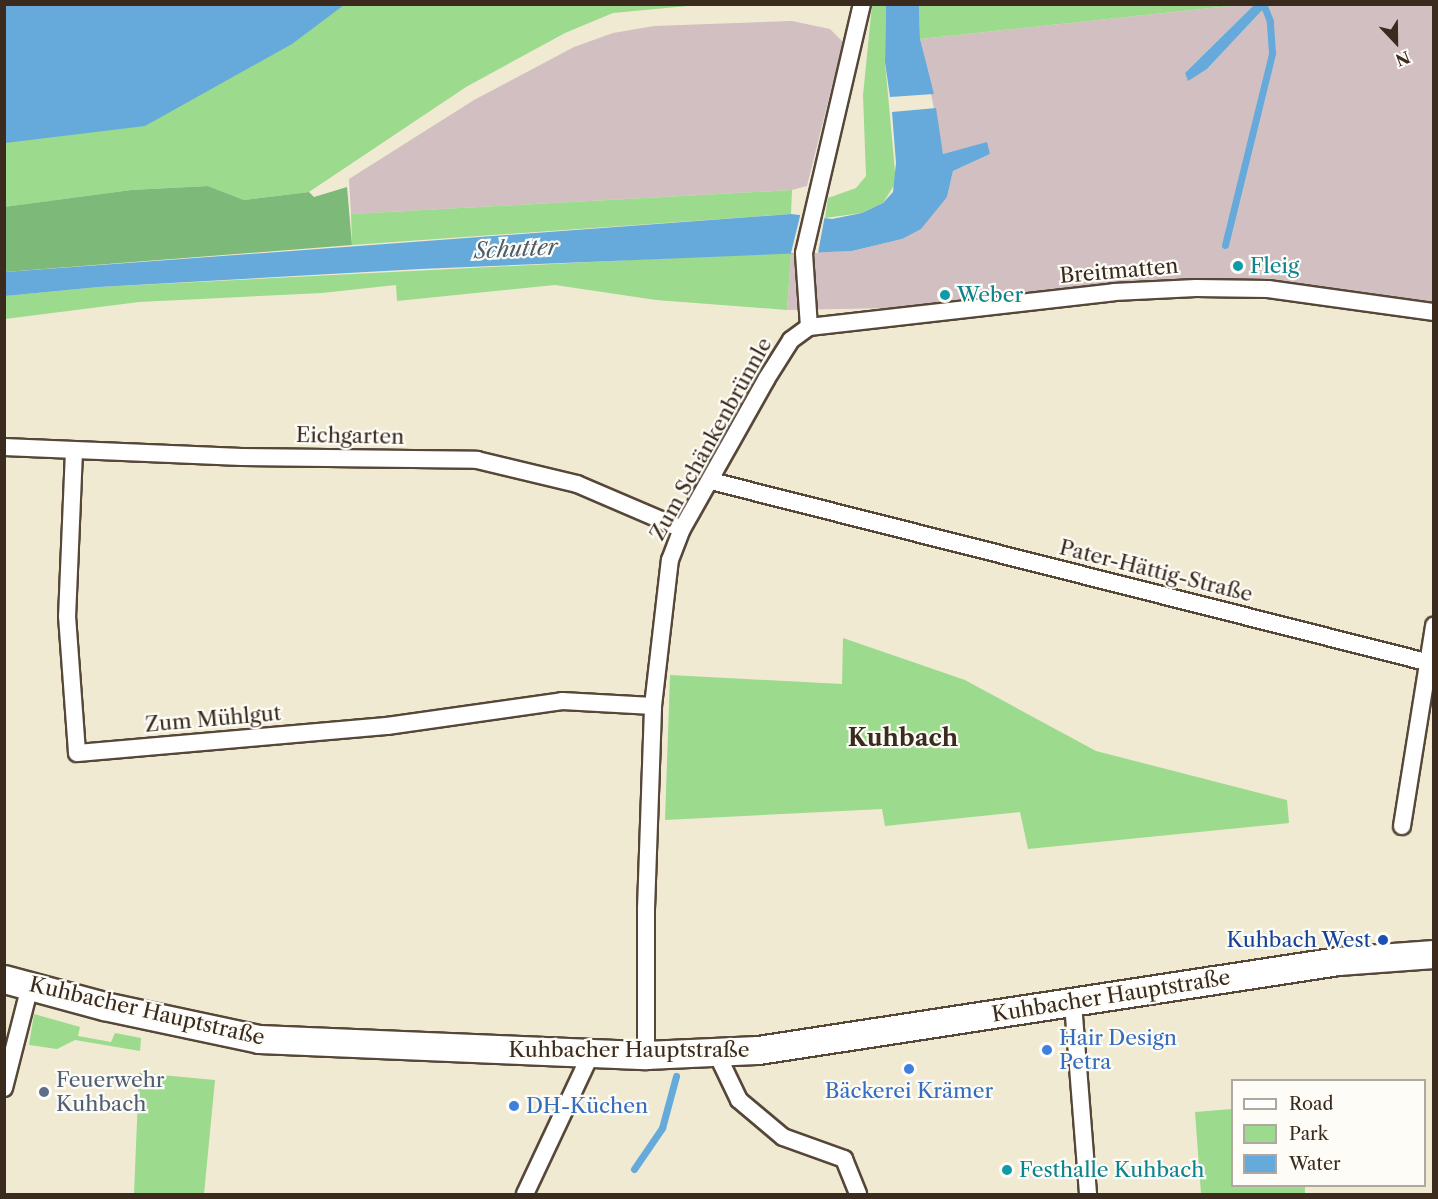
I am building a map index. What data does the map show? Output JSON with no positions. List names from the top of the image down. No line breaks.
{"streets":{"main road":["Kuhbacher Hauptstraße"],"street":["Breitmatten","Eichgarten","Zum Schänkenbrünnle","Pater-Hättig-Straße","Zum Mühlgut"]},"crossings":[["Breitmatten","Zum Schänkenbrünnle"],["Eichgarten","Zum Schänkenbrünnle"],["Eichgarten","Zum Mühlgut"],["Zum Schänkenbrünnle","Pater-Hättig-Straße"],["Zum Schänkenbrünnle","Zum Mühlgut"],["Zum Schänkenbrünnle","Kuhbacher Hauptstraße"]],"districts":["Kuhbach"],"water":["Schutter"],"places":["Fleig","Weber","Kuhbach West","Hair Design Petra","Bäckerei Krämer","Feuerwehr Kuhbach","DH-Küchen","Festhalle Kuhbach"],"legend":["Road","Park","Water"],"north":"bottom"}
